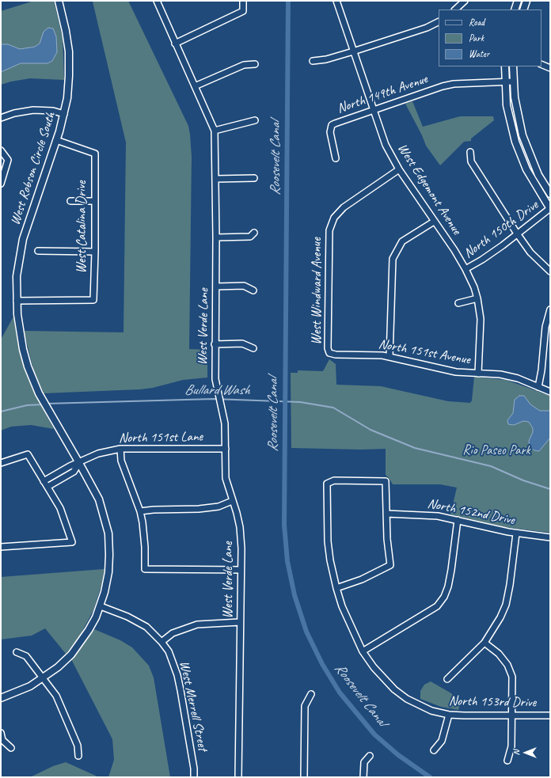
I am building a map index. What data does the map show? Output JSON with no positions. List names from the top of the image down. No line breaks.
{"streets":{"street":["North 149th Avenue","West Robson Circle South","West Edgemont Avenue","West Catalina Drive","North 150th Drive","West Windward Avenue","West Verde Lane","North 151st Avenue","North 151st Lane","North 152nd Drive","North 153rd Drive","West Merrell Street"]},"crossings":[["North 149th Avenue","West Edgemont Avenue"],["West Robson Circle South","West Catalina Drive"],["West Robson Circle South","North 151st Lane"],["West Robson Circle South","West Merrell Street"],["West Edgemont Avenue","North 150th Drive"],["West Edgemont Avenue","West Windward Avenue"],["West Edgemont Avenue","North 151st Avenue"],["West Windward Avenue","North 151st Avenue"],["West Verde Lane","North 151st Lane"]],"water":["Roosevelt Canal","Bullard Wash"],"parks":["Rio Paseo Park"],"legend":["Road","Park","Water"],"north":"left"}
